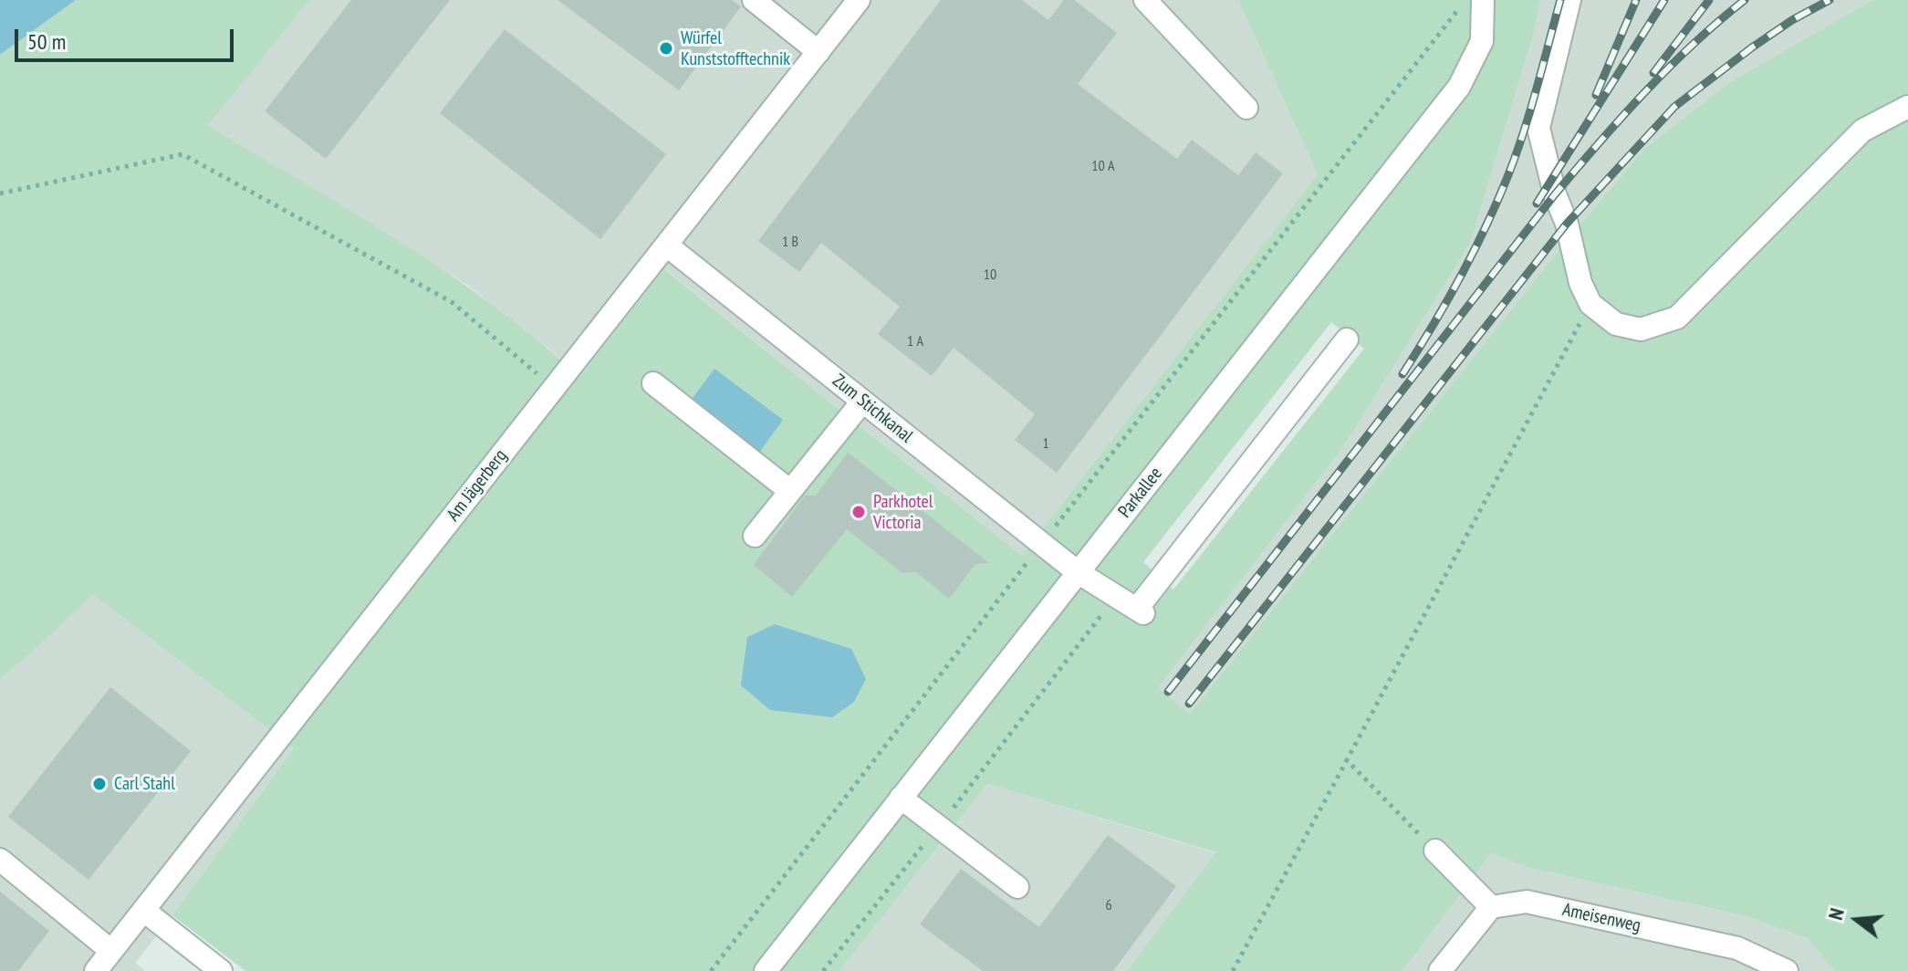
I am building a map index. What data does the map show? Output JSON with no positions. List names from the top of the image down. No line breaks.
{"streets":{"street":["Zum Stichkanal","Am Jägerberg","Parkallee","Ameisenweg"]},"crossings":[["Zum Stichkanal","Am Jägerberg"],["Zum Stichkanal","Parkallee"]],"places":["Würfel Kunststofftechnik","Parkhotel Victoria","Carl Stahl"],"house_numbers":["10 A","1 B","10","1 A","1","6"],"scale_bar":"50 m","north":"left"}
